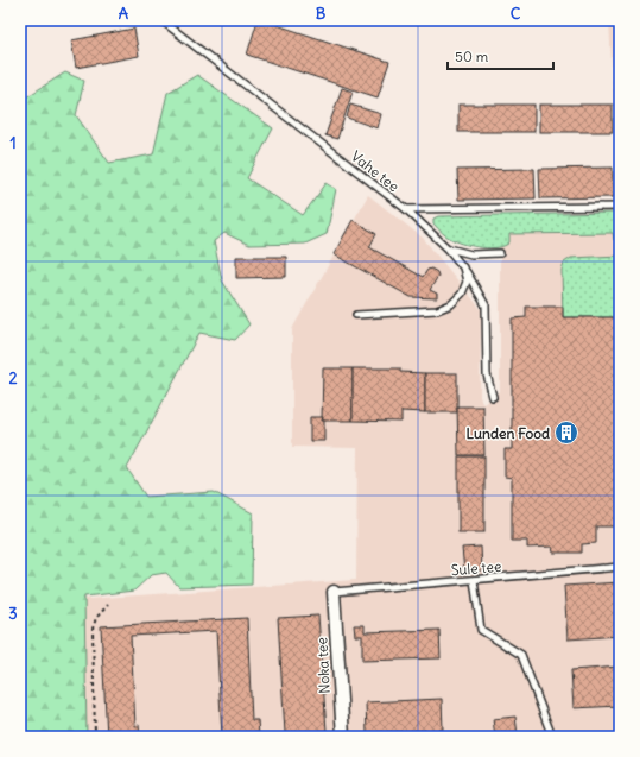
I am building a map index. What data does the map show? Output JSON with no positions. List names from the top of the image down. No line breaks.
{"streets":{"street":["Noka tee"],"lane":["Vahe tee","Sule tee"]},"crossings":[["Sule tee","Noka tee"]],"places":{"building":["Lunden Food"]},"scale_bar":"50 m","grid":{"columns":["A","B","C"],"rows":["1","2","3"]}}
